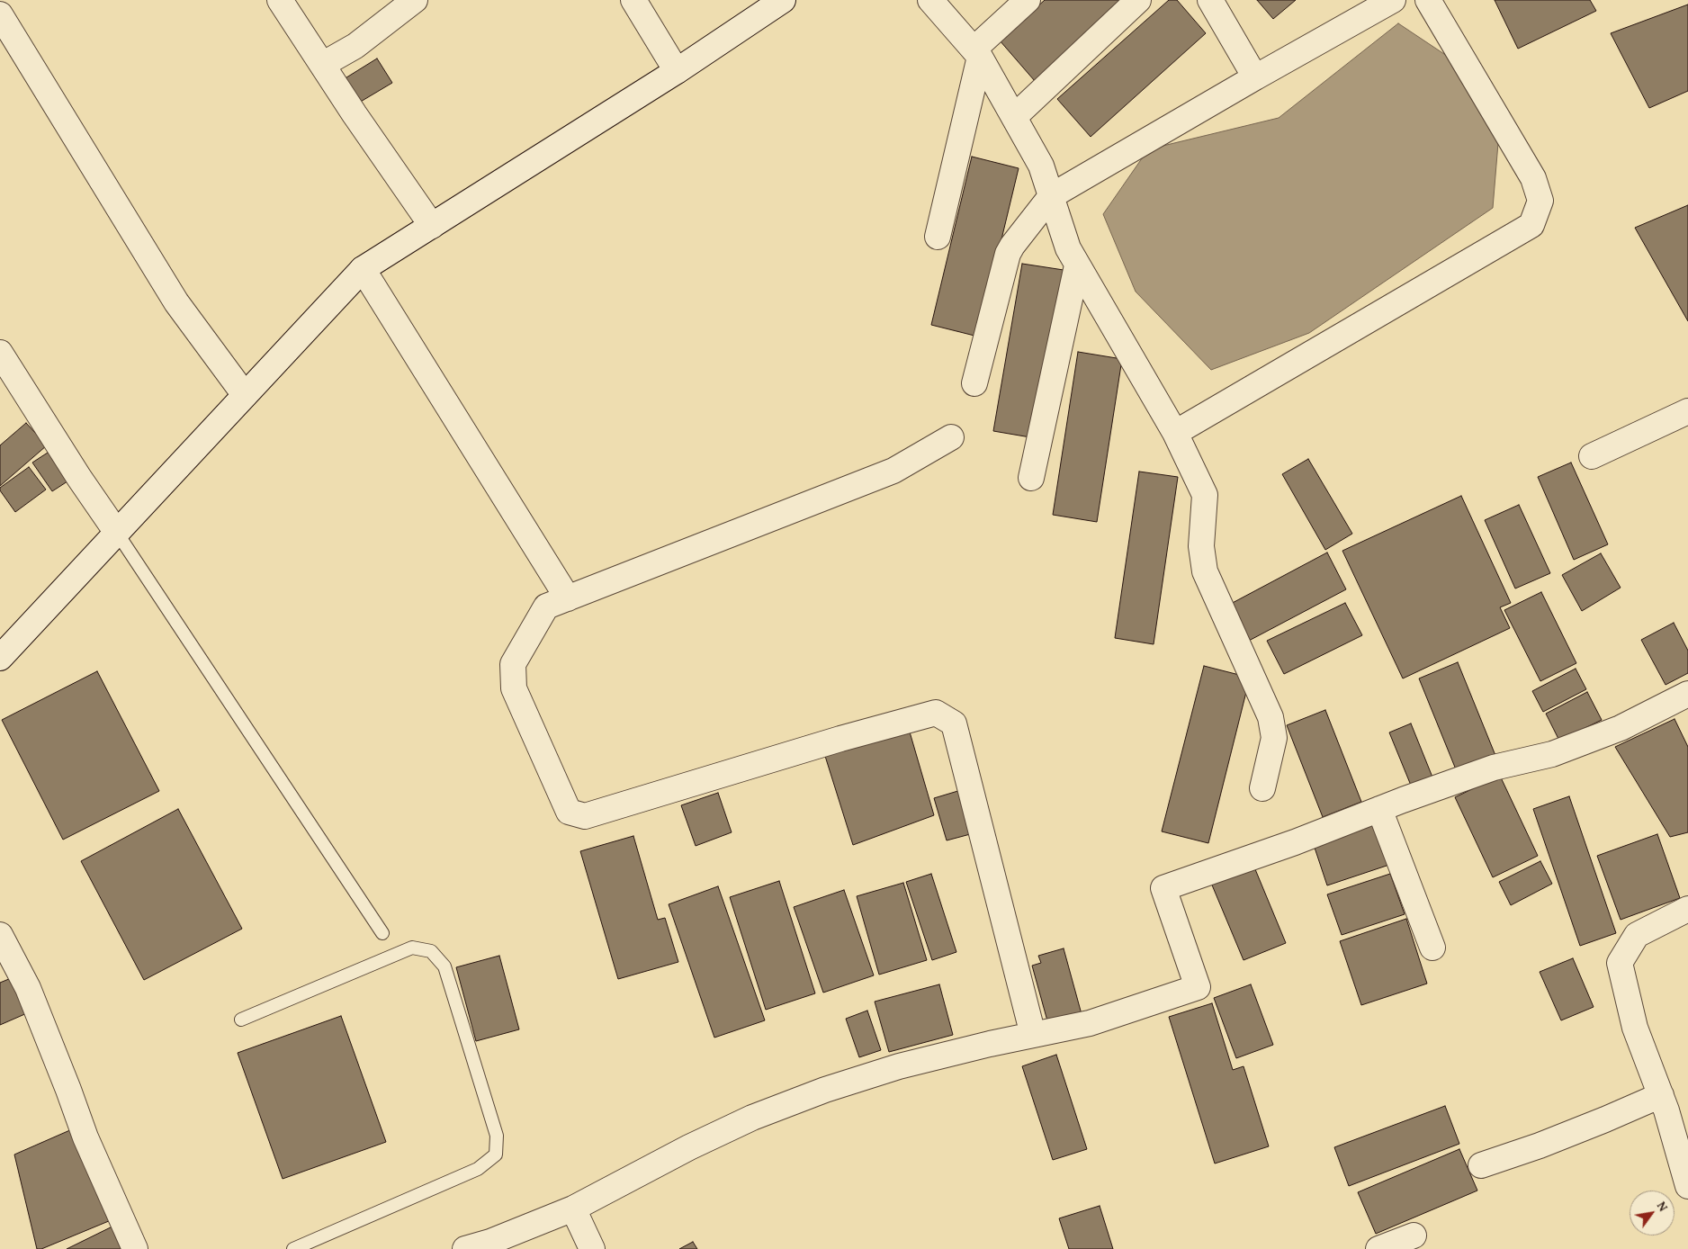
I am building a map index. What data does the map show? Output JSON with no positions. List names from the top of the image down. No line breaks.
{"north":"top right"}
